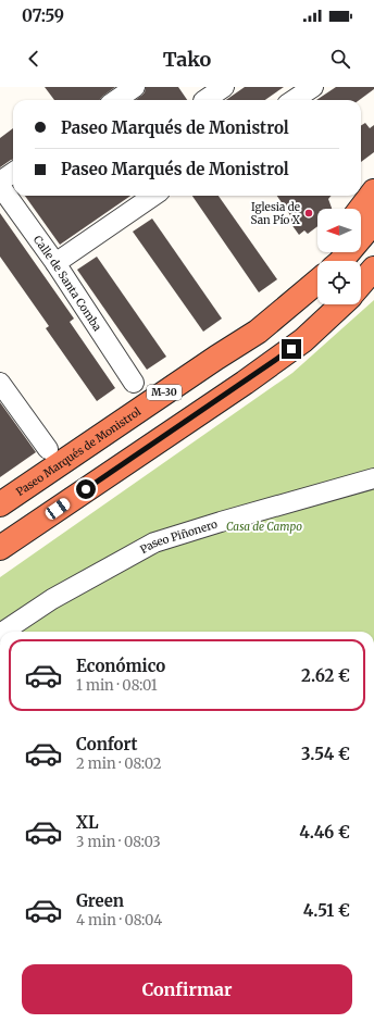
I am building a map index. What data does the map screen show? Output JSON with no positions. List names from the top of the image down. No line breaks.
{"streets":{"highway":["M-30","Paseo Marqués de Monistrol"],"street":["Calle de Santa Comba","Paseo Piñonero"]},"parks":["Casa de Campo"],"places":["Iglesia de San Pío X"],"north":"left","page":{"status":"07:59","header":"Tako","banner":["Paseo Marqués de Monistrol","Paseo Marqués de Monistrol"],"list":[{"name":"Económico","note":"1 min · 08:01","value":"2.62 €"},{"name":"Confort","note":"2 min · 08:02","value":"3.54 €"},{"name":"XL","note":"3 min · 08:03","value":"4.46 €"},{"name":"Green","note":"4 min · 08:04","value":"4.51 €"}],"buttons":"Confirmar"}}
